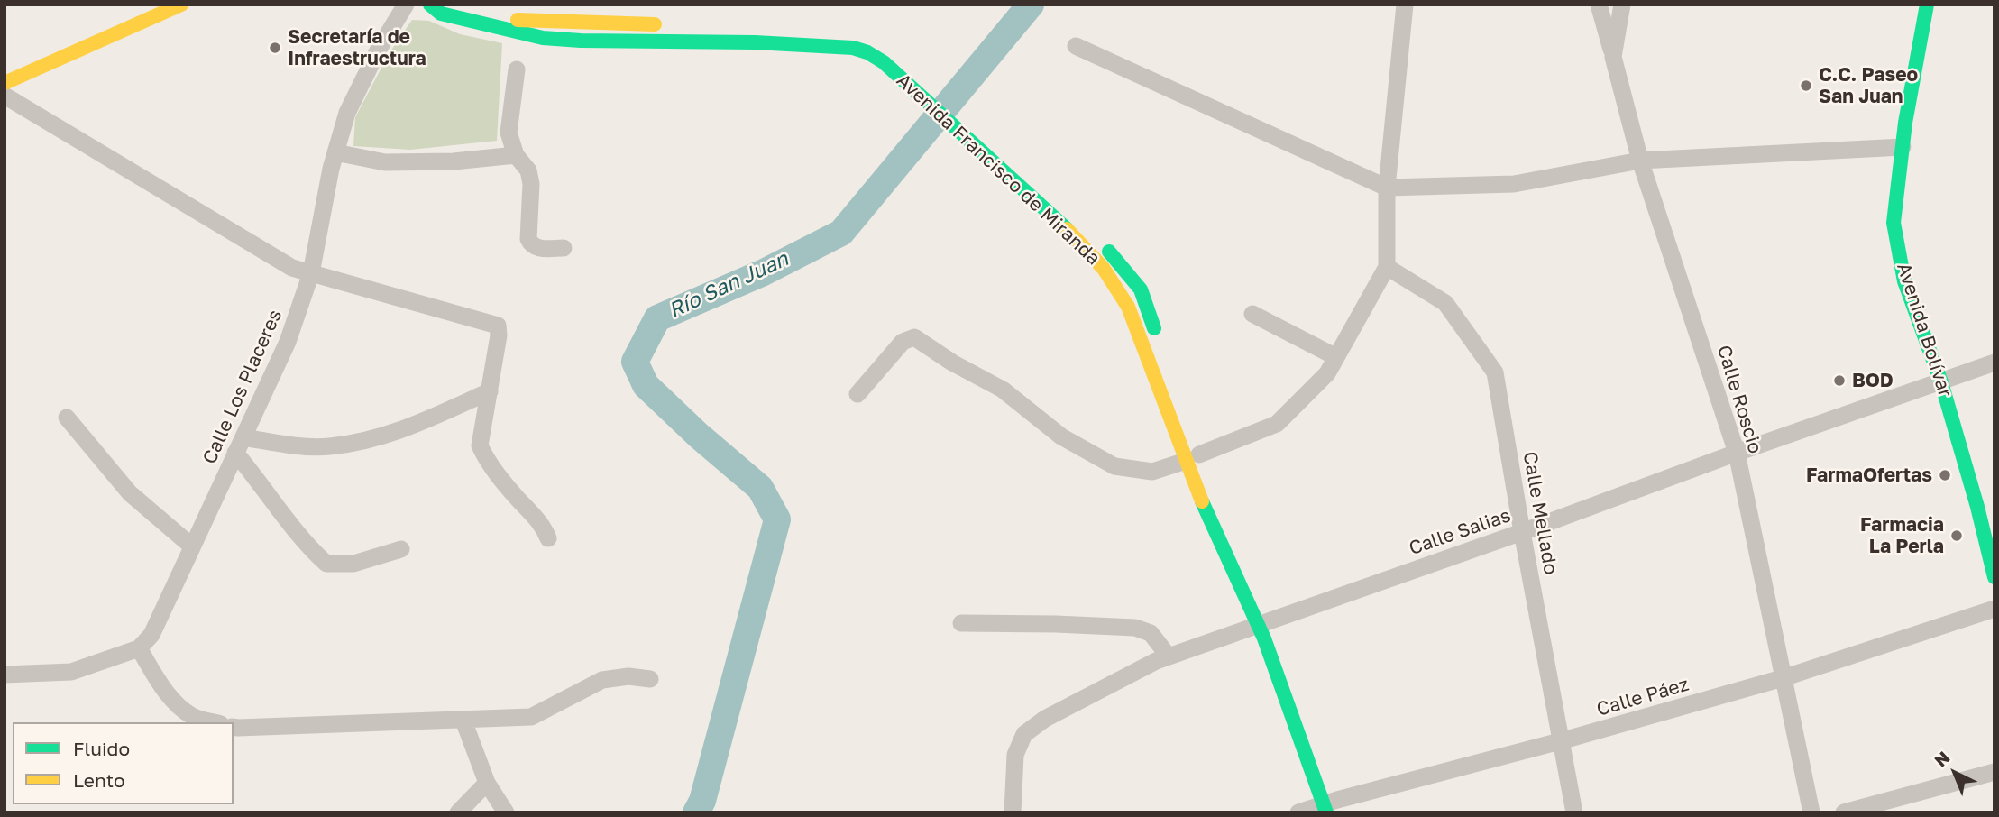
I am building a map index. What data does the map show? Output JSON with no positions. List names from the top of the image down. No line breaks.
{"streets":{"main road":["Avenida Francisco de Miranda","Avenida Bolívar"],"street":["Calle Los Placeres","Calle Roscio","Calle Mellado","Calle Salias","Calle Páez"]},"crossings":[["Avenida Francisco de Miranda","Calle Salias"],["Avenida Francisco de Miranda","Calle Páez"],["Avenida Bolívar","Calle Salias"],["Calle Roscio","Calle Salias"],["Calle Roscio","Calle Páez"],["Calle Mellado","Calle Salias"],["Calle Mellado","Calle Páez"]],"water":["Río San Juan"],"places":["Secretaría de Infraestructura","C.C. Paseo San Juan","BOD","FarmaOfertas","Farmacia La Perla"],"legend":["Fluido","Lento"],"north":"top left"}
